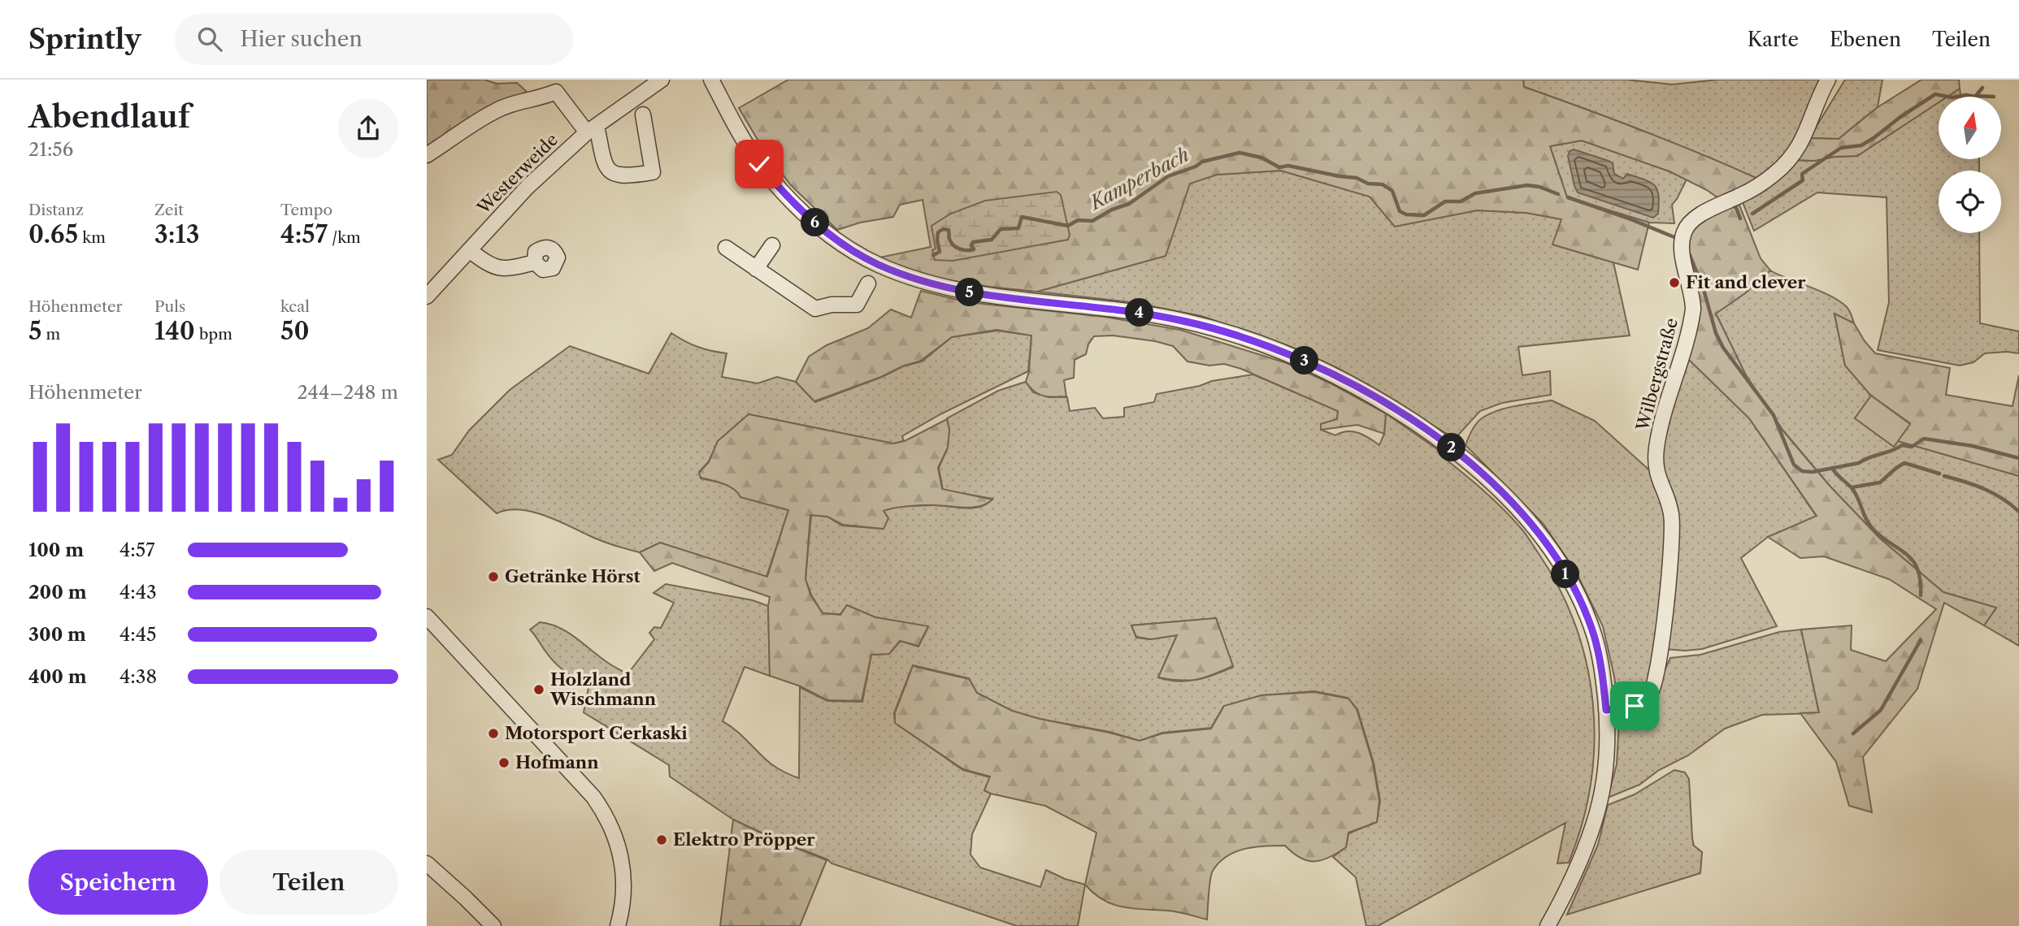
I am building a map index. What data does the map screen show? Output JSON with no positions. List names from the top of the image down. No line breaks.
{"streets":{"street":["Westerweide","Wilbergstraße"]},"water":["Kamperbach"],"places":["Fit and clever","Getränke Hörst","Holzland Wischmann","Motorsport Cerkaski","Hofmann","Elektro Pröpper"],"north":"top","page":{"header":"Sprintly","search":"Hier suchen","nav":["Karte","Ebenen","Teilen"],"heading":["Abendlauf","21:56"],"stats":[["Distanz","0.65 km"],["Zeit","3:13"],["Tempo","4:57 /km"],["Höhenmeter","5 m"],["Puls","140 bpm"],["kcal","50"]],"pins":["6","5","4","3","2","1"],"chart":["Höhenmeter","244–248 m"],"list":[{"name":"100 m","note":"4:57"},{"name":"200 m","note":"4:43"},{"name":"300 m","note":"4:45"},{"name":"400 m","note":"4:38"}],"buttons":["Speichern","Teilen"]}}
